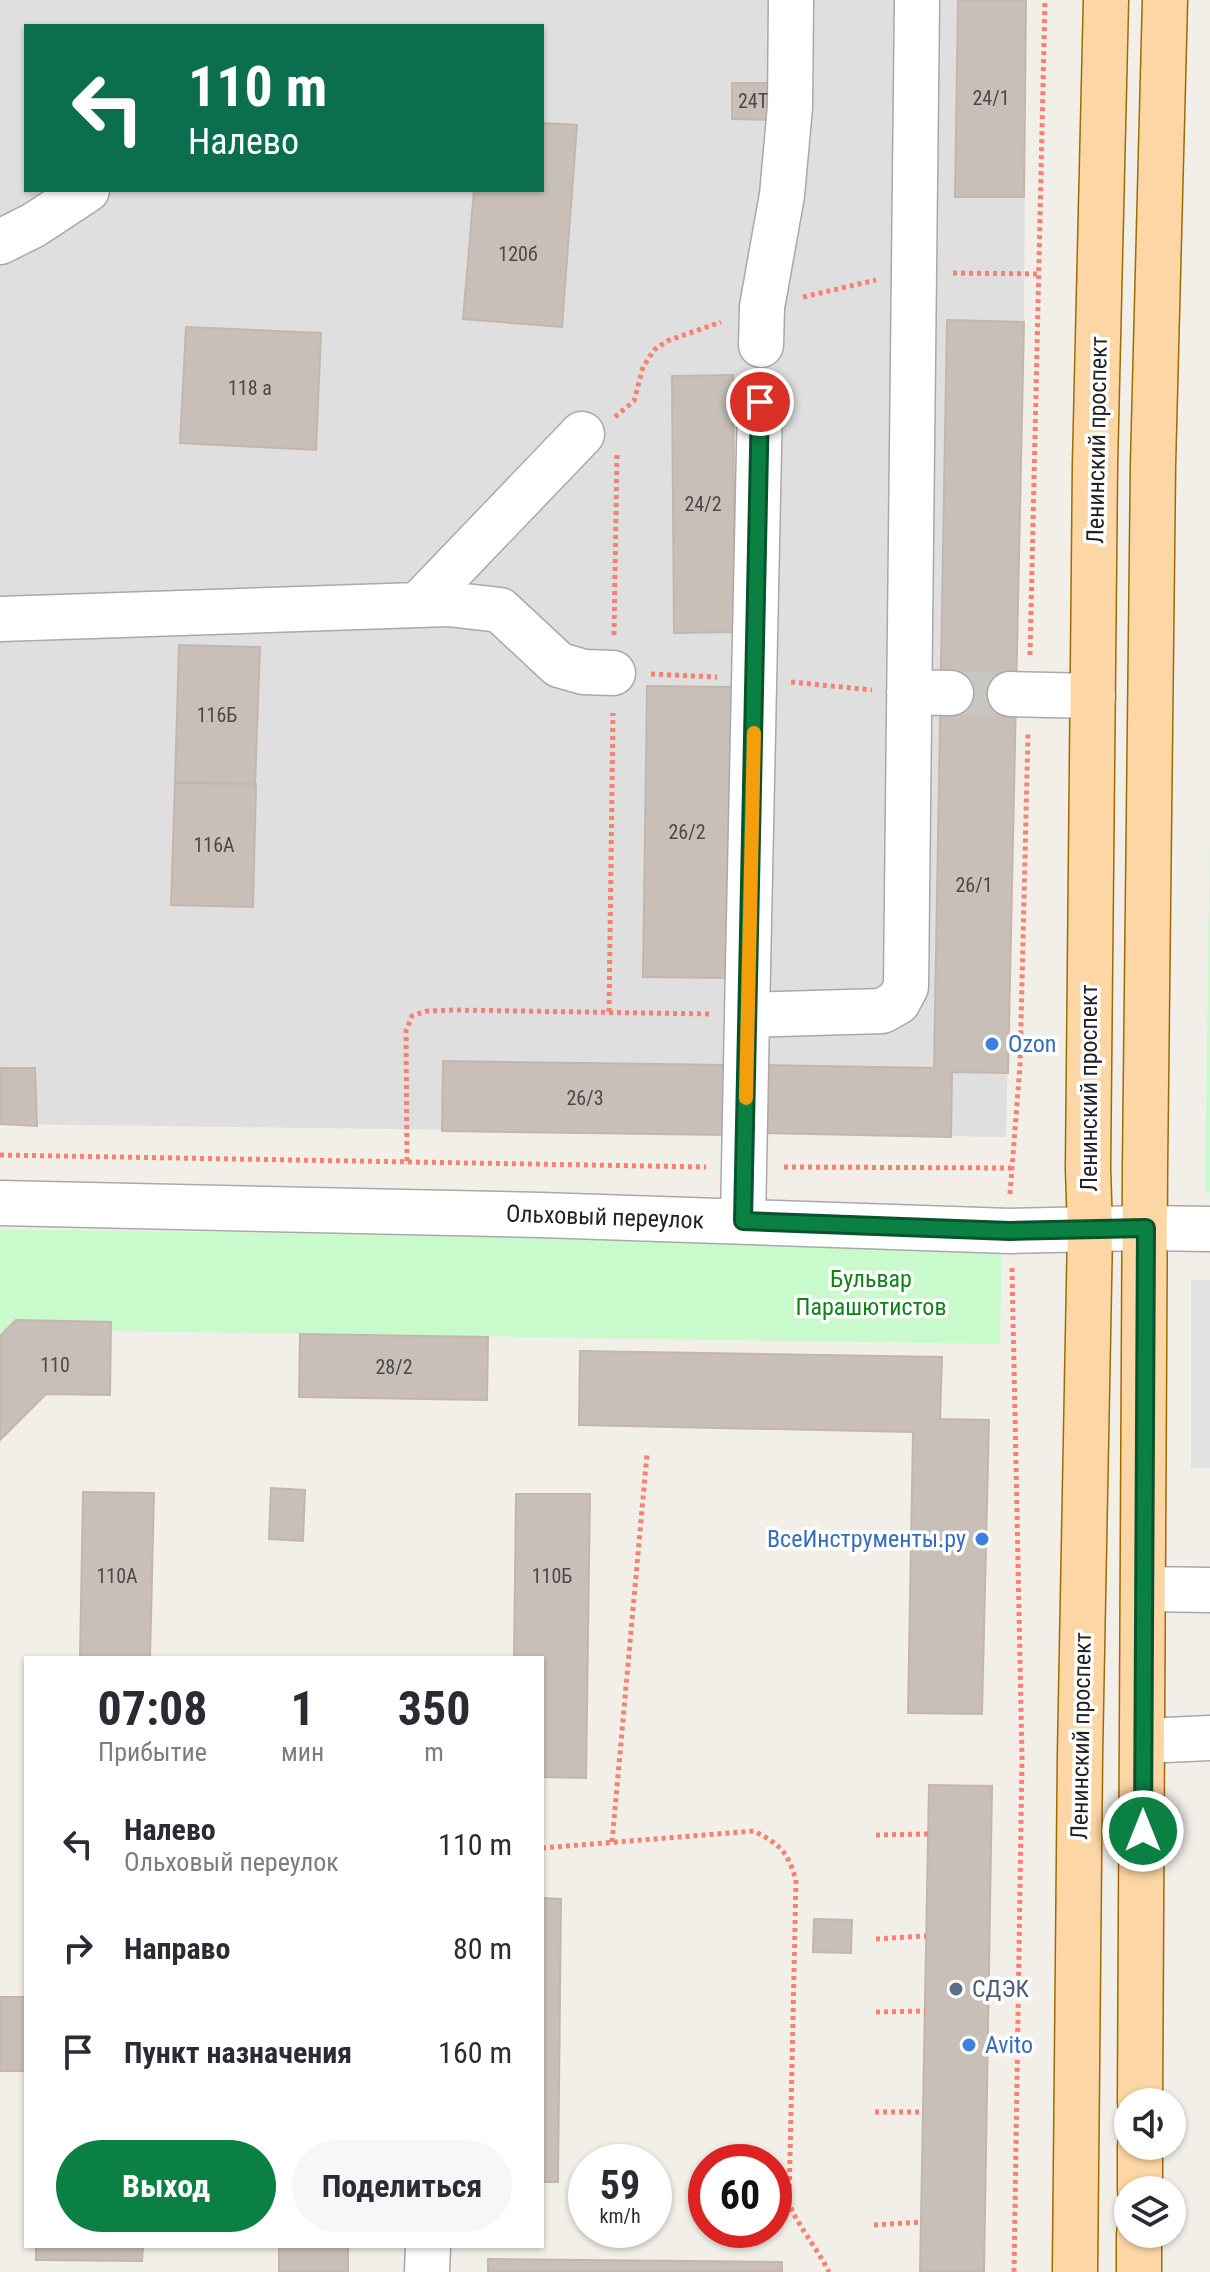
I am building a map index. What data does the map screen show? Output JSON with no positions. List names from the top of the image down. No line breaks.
{"streets":{"main road":["Ленинский проспект"],"street":["Ольховый переулок"]},"crossings":[["Ленинский проспект","Ольховый переулок"]],"parks":["Бульвар Парашютистов"],"places":["Ozon","ВсеИнструменты.ру","СДЭК","Avito"],"house_numbers":["24/1","24Т","120б","118 а","24/2","116Б","26/2","116А","26/1","26/3","110","28/2","110А","110Б"],"page":{"turn":["110 m","Налево"],"eta":["07:08","Прибытие","1","мин","350","m"],"list":[{"name":"Налево","note":"Ольховый переулок","value":"110 m"},{"name":"Направо","value":"80 m"},{"name":"Пункт назначения","value":"160 m"}],"buttons":["Выход","Поделиться"],"speed":"59 km/h","limit":"60"}}
